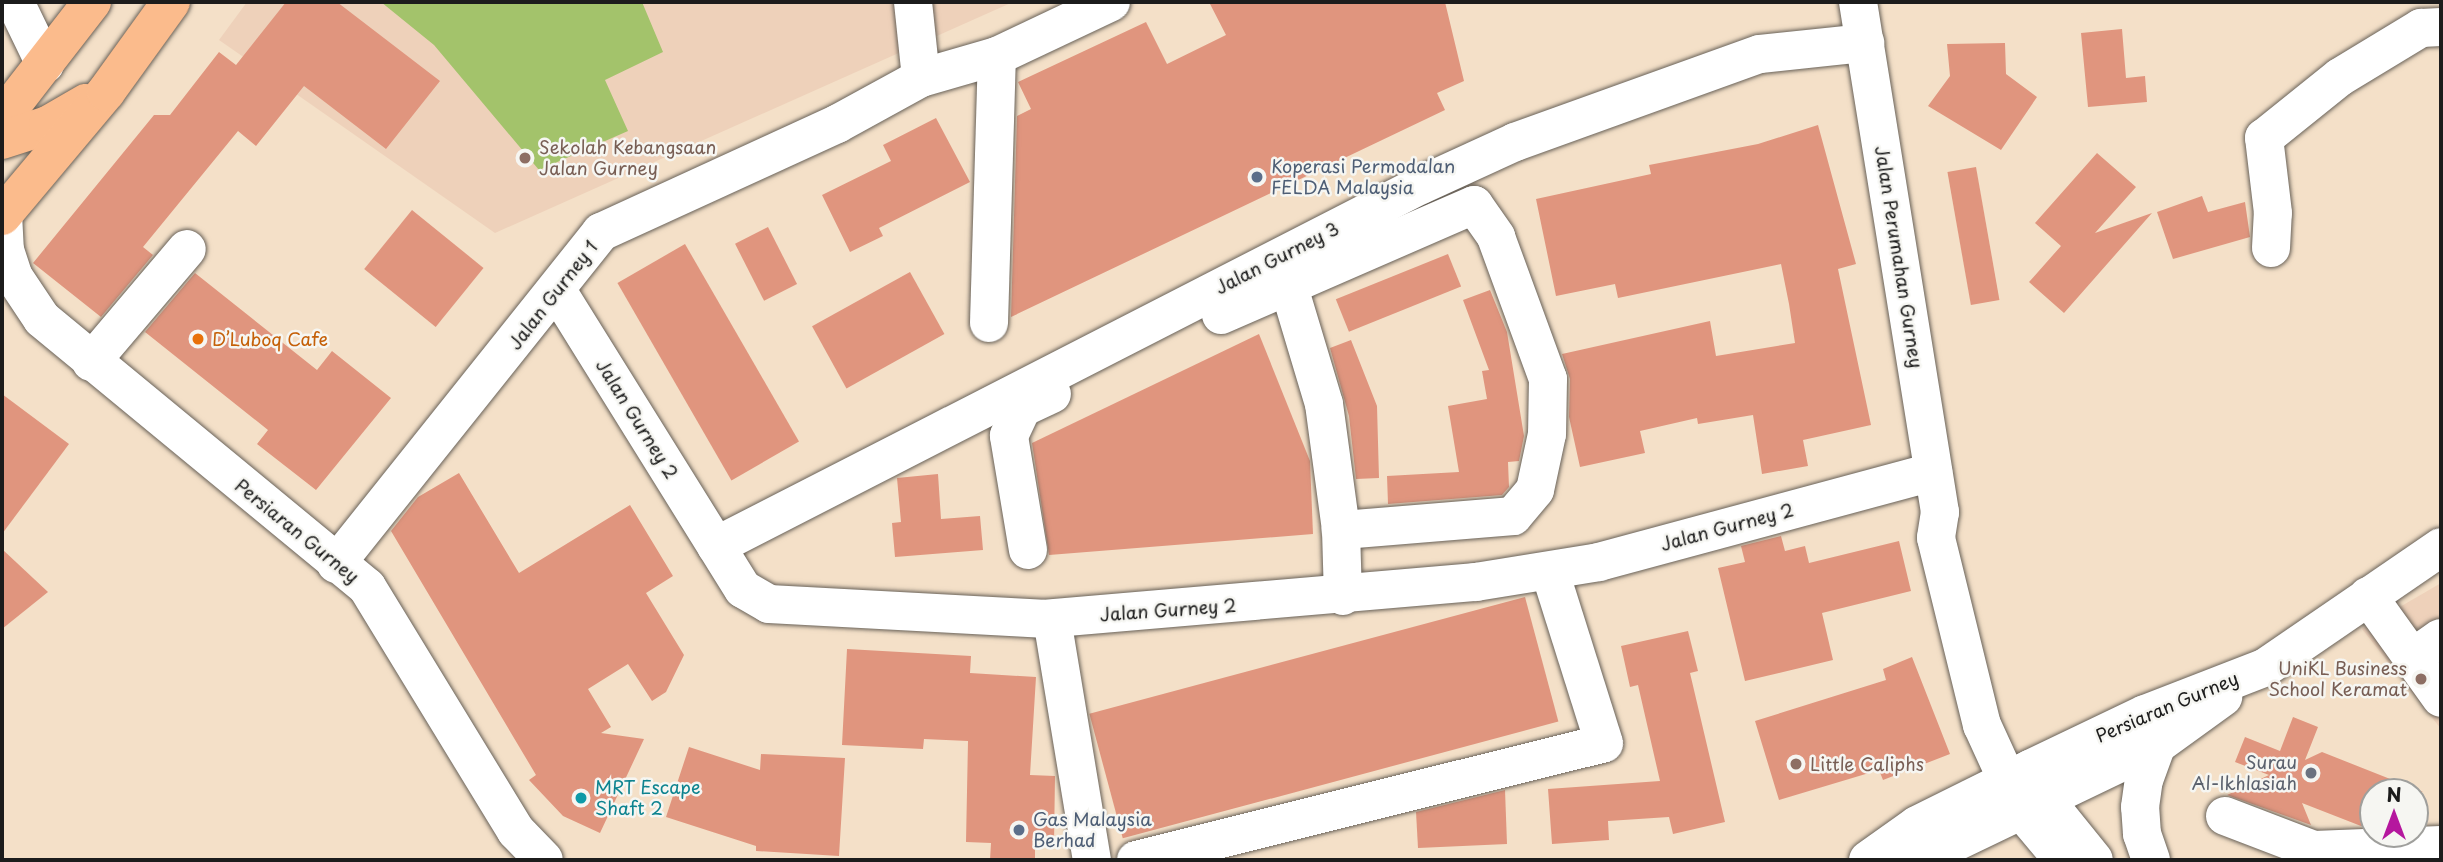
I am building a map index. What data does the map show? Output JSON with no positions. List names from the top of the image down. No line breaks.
{"streets":{"street":["Jalan Perumahan Gurney","Jalan Gurney 3","Jalan Gurney 1","Jalan Gurney 2","Persiaran Gurney"]},"crossings":[["Jalan Perumahan Gurney","Jalan Gurney 3"],["Jalan Perumahan Gurney","Jalan Gurney 2"],["Jalan Perumahan Gurney","Persiaran Gurney"],["Jalan Gurney 3","Jalan Gurney 2"],["Jalan Gurney 1","Jalan Gurney 2"],["Jalan Gurney 1","Persiaran Gurney"]],"places":["Sekolah Kebangsaan Jalan Gurney","Koperasi Permodalan FELDA Malaysia","D’Luboq Cafe","UniKL Business School Keramat","Little Caliphs","Surau Al-Ikhlasiah","MRT Escape Shaft 2","Gas Malaysia Berhad"],"north":"top"}
